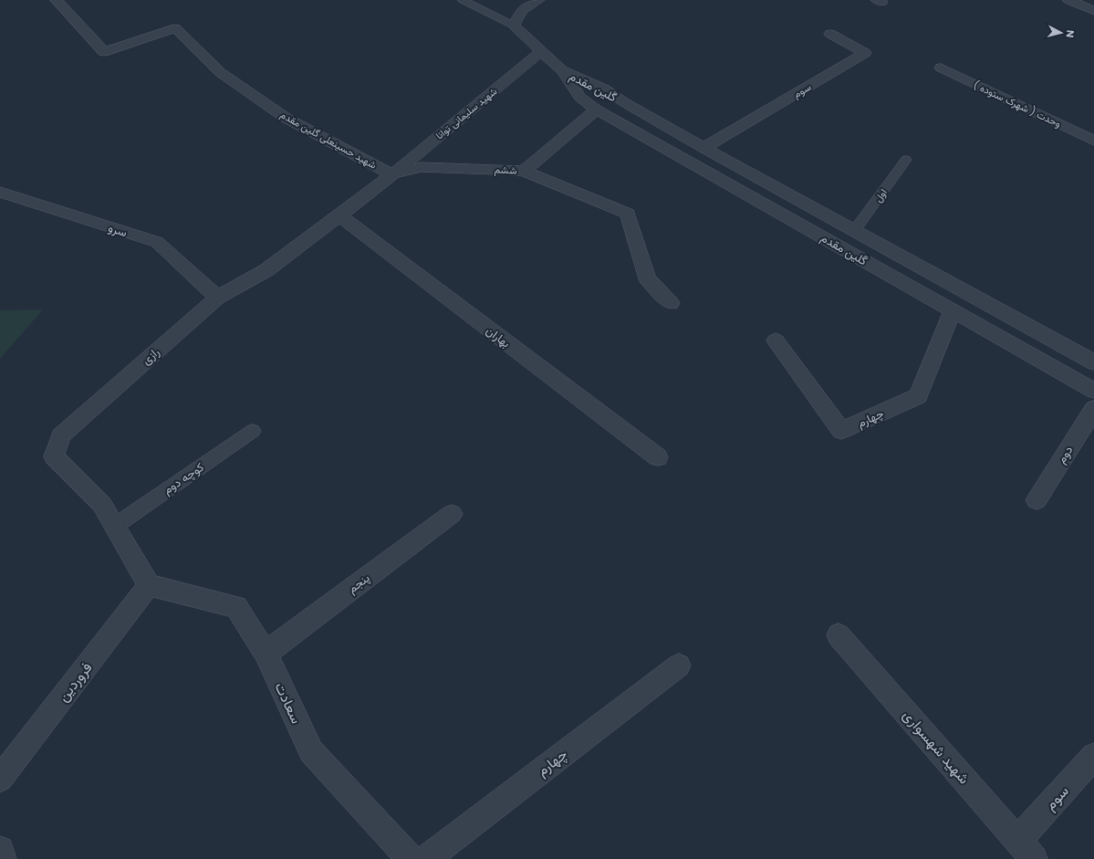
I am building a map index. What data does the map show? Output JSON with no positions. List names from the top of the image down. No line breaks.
{"streets":{"street":["گَلین مقدم","سوم","وحدت ( شهرک ستوده )","شهید سلیمانی توانا","شهید حسینعلی گلین مقدم","ششم","سرو","بهاران","رازی","چهارم","دوم","پنجم","فروردین","سعادت","شهید شهسواری"],"lane":["اول","کوچه دوم"]},"crossings":[["گَلین مقدم","سوم"],["گَلین مقدم","ششم"],["گَلین مقدم","اول"],["گَلین مقدم","چهارم"],["سوم","شهید شهسواری"],["شهید سلیمانی توانا","شهید حسینعلی گلین مقدم"],["شهید سلیمانی توانا","ششم"],["شهید سلیمانی توانا","رازی"],["شهید حسینعلی گلین مقدم","ششم"],["شهید حسینعلی گلین مقدم","رازی"],["ششم","رازی"],["سرو","رازی"],["بهاران","رازی"],["رازی","کوچه دوم"],["رازی","فروردین"],["رازی","سعادت"],["پنجم","سعادت"],["فروردین","سعادت"]],"north":"right"}
